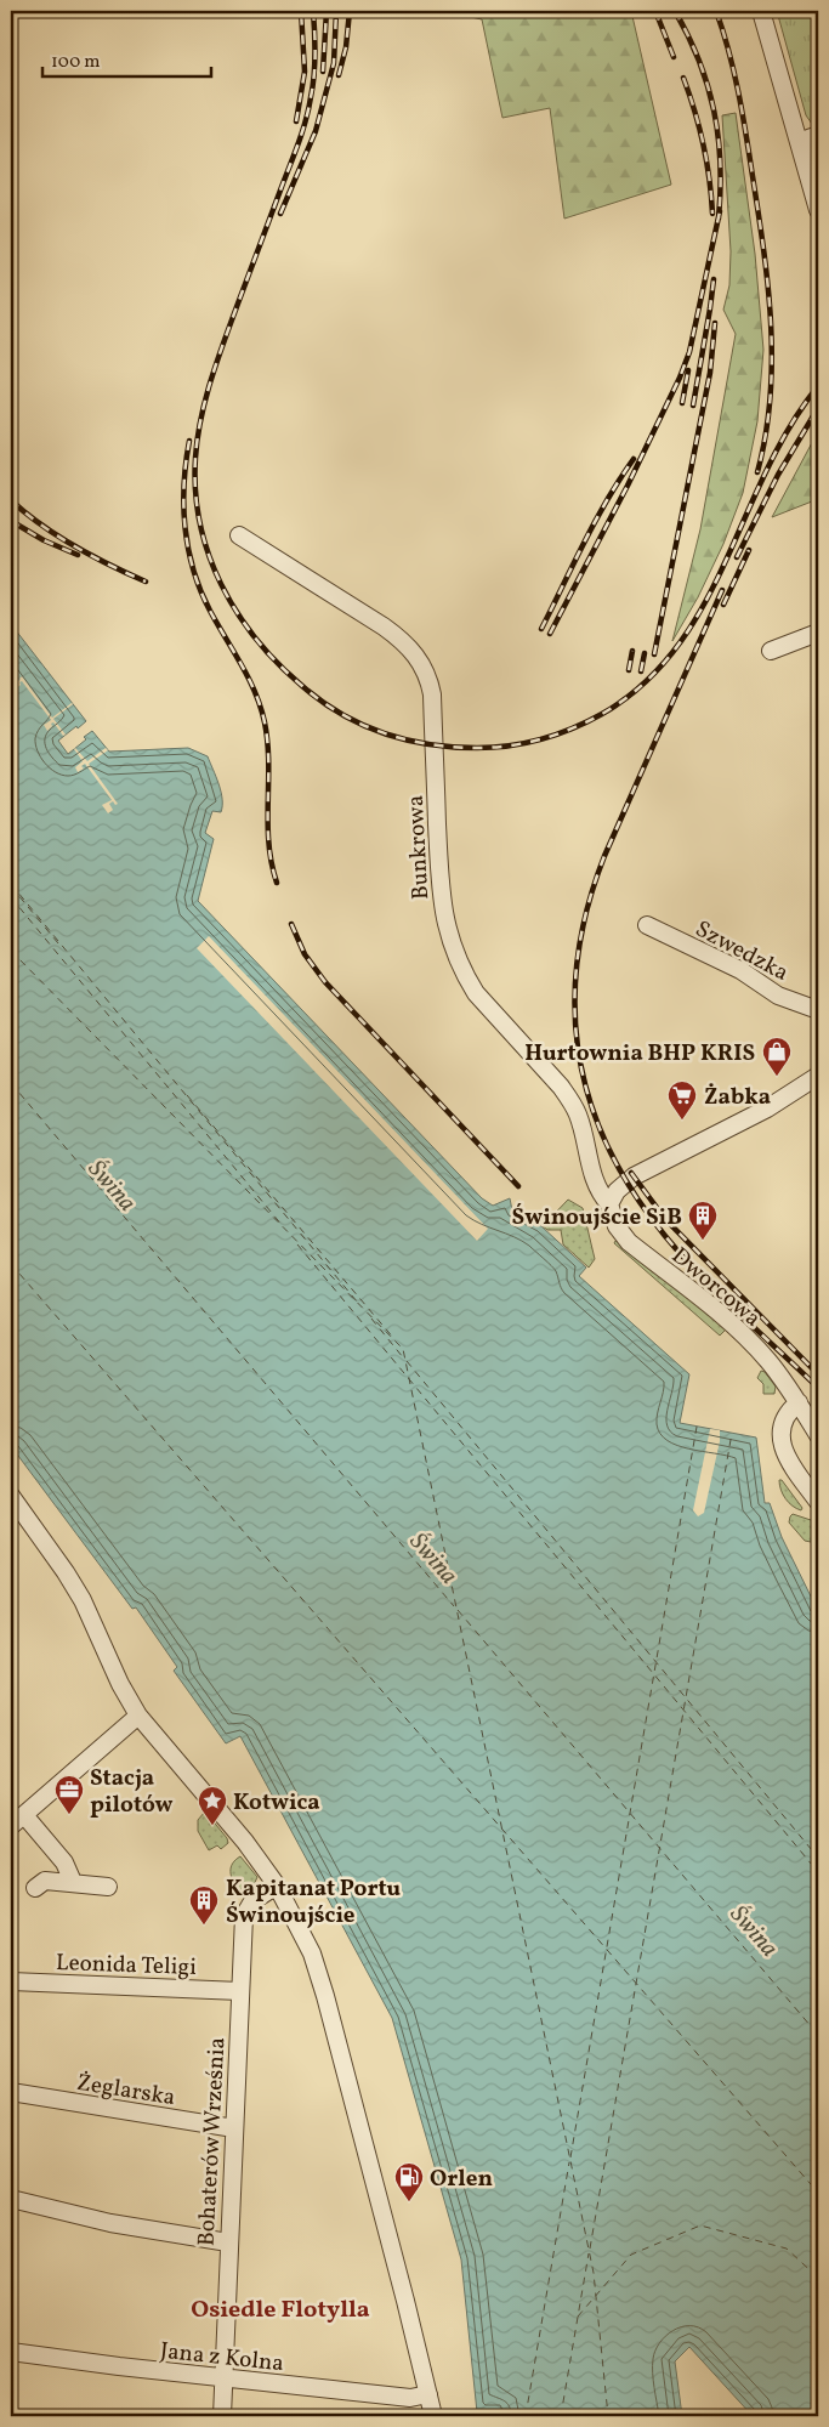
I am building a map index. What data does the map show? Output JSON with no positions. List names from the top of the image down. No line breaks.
{"streets":{"street":["Bunkrowa","Szwedzka","Dworcowa","Leonida Teligi","Żeglarska","Bohaterów Września","Jana z Kolna"]},"crossings":[["Bunkrowa","Dworcowa"],["Leonida Teligi","Bohaterów Września"],["Żeglarska","Bohaterów Września"],["Bohaterów Września","Jana z Kolna"]],"districts":["Osiedle Flotylla"],"water":["Świna"],"places":{"shop":["Hurtownia BHP KRIS"],"supermarket":["Żabka"],"building":["Świnoujście SiB","Kapitanat Portu Świnoujście"],"office":["Stacja pilotów"],"place":["Kotwica"],"fuel station":["Orlen"]},"scale_bar":"100 m"}
